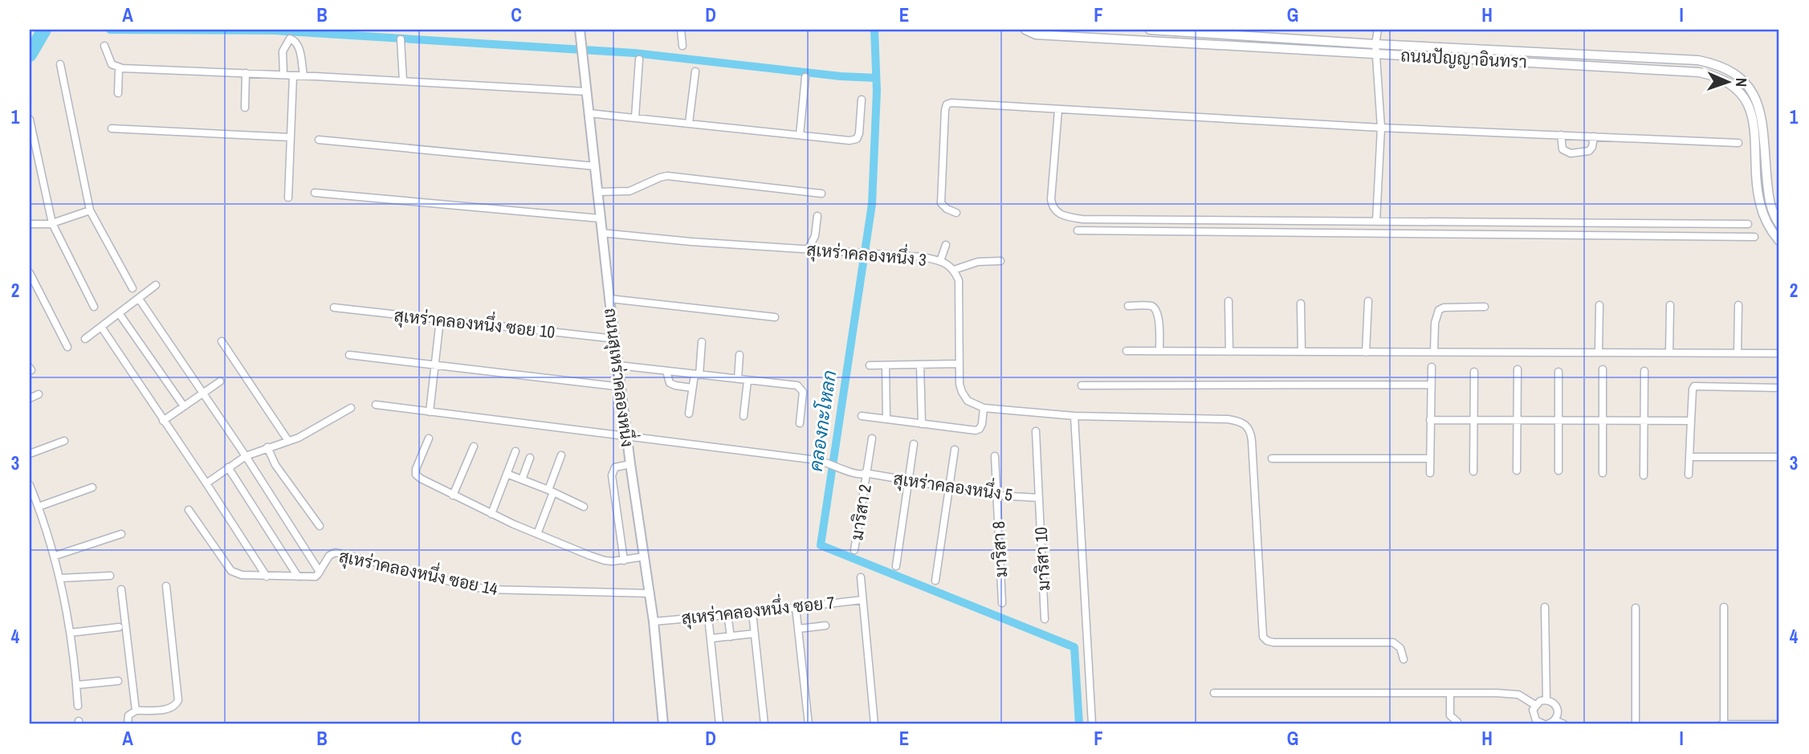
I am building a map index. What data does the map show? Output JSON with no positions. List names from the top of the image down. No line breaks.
{"streets":{"main road":["ถนนสุเหร่าคลองหนึ่ง"],"street":["ถนนปัญญาอินทรา","สุเหร่าคลองหนึ่ง 3","สุเหร่าคลองหนึ่ง ซอย 10","สุเหร่าคลองหนึ่ง 5","มาริสา 2","มาริสา 8","มาริสา 10","สุเหร่าคลองหนึ่ง ซอย 14","สุเหร่าคลองหนึ่ง ซอย 7"]},"crossings":[["สุเหร่าคลองหนึ่ง 3","ถนนสุเหร่าคลองหนึ่ง"],["สุเหร่าคลองหนึ่ง ซอย 10","ถนนสุเหร่าคลองหนึ่ง"],["ถนนสุเหร่าคลองหนึ่ง","สุเหร่าคลองหนึ่ง 5"],["ถนนสุเหร่าคลองหนึ่ง","สุเหร่าคลองหนึ่ง ซอย 14"],["ถนนสุเหร่าคลองหนึ่ง","สุเหร่าคลองหนึ่ง ซอย 7"],["สุเหร่าคลองหนึ่ง 5","มาริสา 2"],["สุเหร่าคลองหนึ่ง 5","มาริสา 8"],["สุเหร่าคลองหนึ่ง 5","มาริสา 10"]],"water":["คลองกะโหลก"],"north":"right","grid":{"columns":["A","B","C","D","E","F","G","H","I"],"rows":["1","2","3","4"]}}
